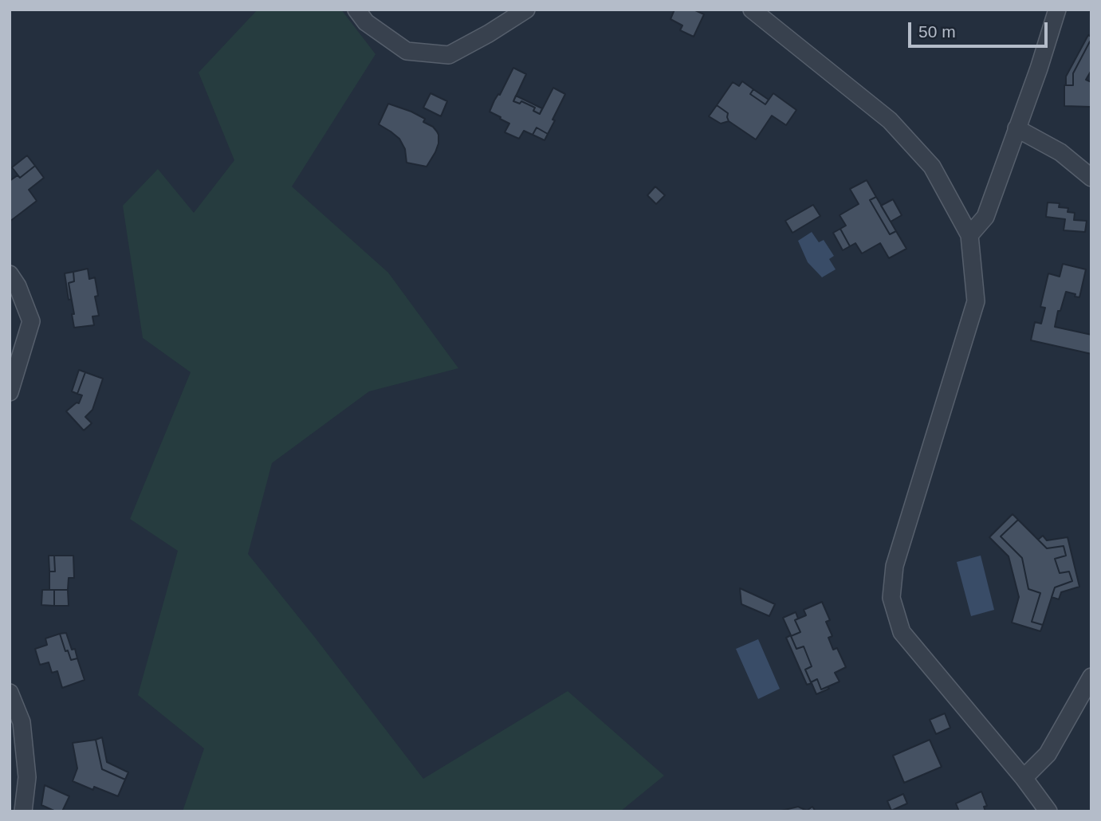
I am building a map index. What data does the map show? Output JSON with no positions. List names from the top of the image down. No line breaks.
{"scale_bar":"50 m"}
